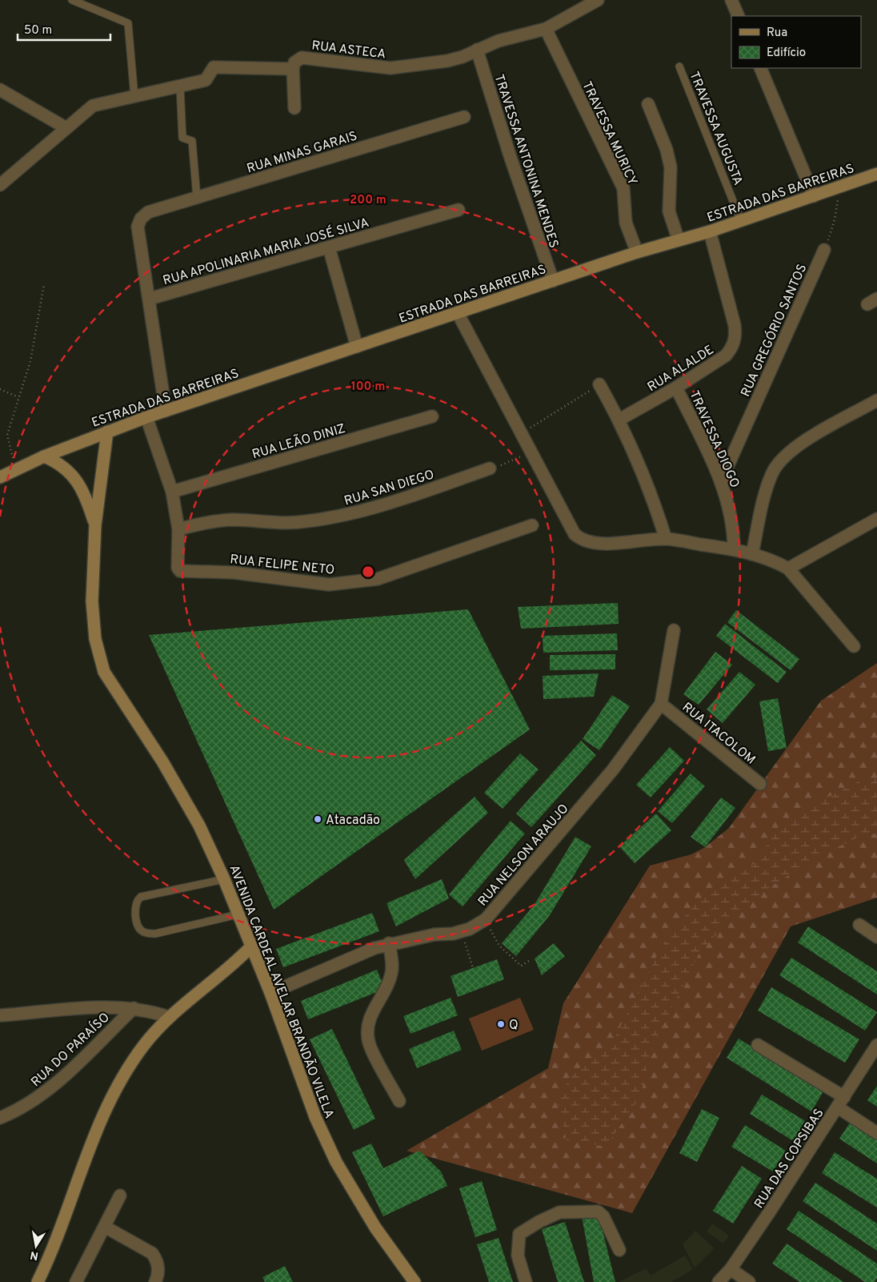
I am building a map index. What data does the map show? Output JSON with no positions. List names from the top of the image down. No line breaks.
{"streets":{"main road":["ESTRADA DAS BARREIRAS","AVENIDA CARDEAL AVELAR BRANDÃO VILELA"],"street":["RUA ASTECA","TRAVESSA MURICY","RUA MINAS GARAIS","TRAVESSA ANTONINA MENDES","RUA APOLINARIA MARIA JOSÉ SILVA","RUA GREGÓRIO SANTOS","RUA ALALDE","TRAVESSA DIOGO","RUA LEÃO DINIZ","RUA SAN DIEGO","RUA FELIPE NETO","RUA ITACOLOM","RUA NELSON ARAUJO","RUA DO PARAÍSO","RUA DAS COPSIBAS"],"lane":["TRAVESSA AUGUSTA"]},"crossings":[["RUA ASTECA","TRAVESSA MURICY"],["RUA ASTECA","TRAVESSA ANTONINA MENDES"],["TRAVESSA AUGUSTA","ESTRADA DAS BARREIRAS"],["TRAVESSA MURICY","ESTRADA DAS BARREIRAS"],["RUA MINAS GARAIS","RUA APOLINARIA MARIA JOSÉ SILVA"],["TRAVESSA ANTONINA MENDES","ESTRADA DAS BARREIRAS"],["ESTRADA DAS BARREIRAS","RUA ALALDE"],["ESTRADA DAS BARREIRAS","RUA FELIPE NETO"],["ESTRADA DAS BARREIRAS","AVENIDA CARDEAL AVELAR BRANDÃO VILELA"],["RUA GREGÓRIO SANTOS","TRAVESSA DIOGO"],["RUA ALALDE","TRAVESSA DIOGO"],["RUA LEÃO DINIZ","RUA FELIPE NETO"],["RUA SAN DIEGO","RUA FELIPE NETO"],["RUA ITACOLOM","RUA NELSON ARAUJO"],["RUA NELSON ARAUJO","AVENIDA CARDEAL AVELAR BRANDÃO VILELA"]],"places":["Atacadão","Q"],"legend":["Rua","Edifício"],"scale_bar":"50 m","north":"bottom","rings":["200 m","100 m"]}
